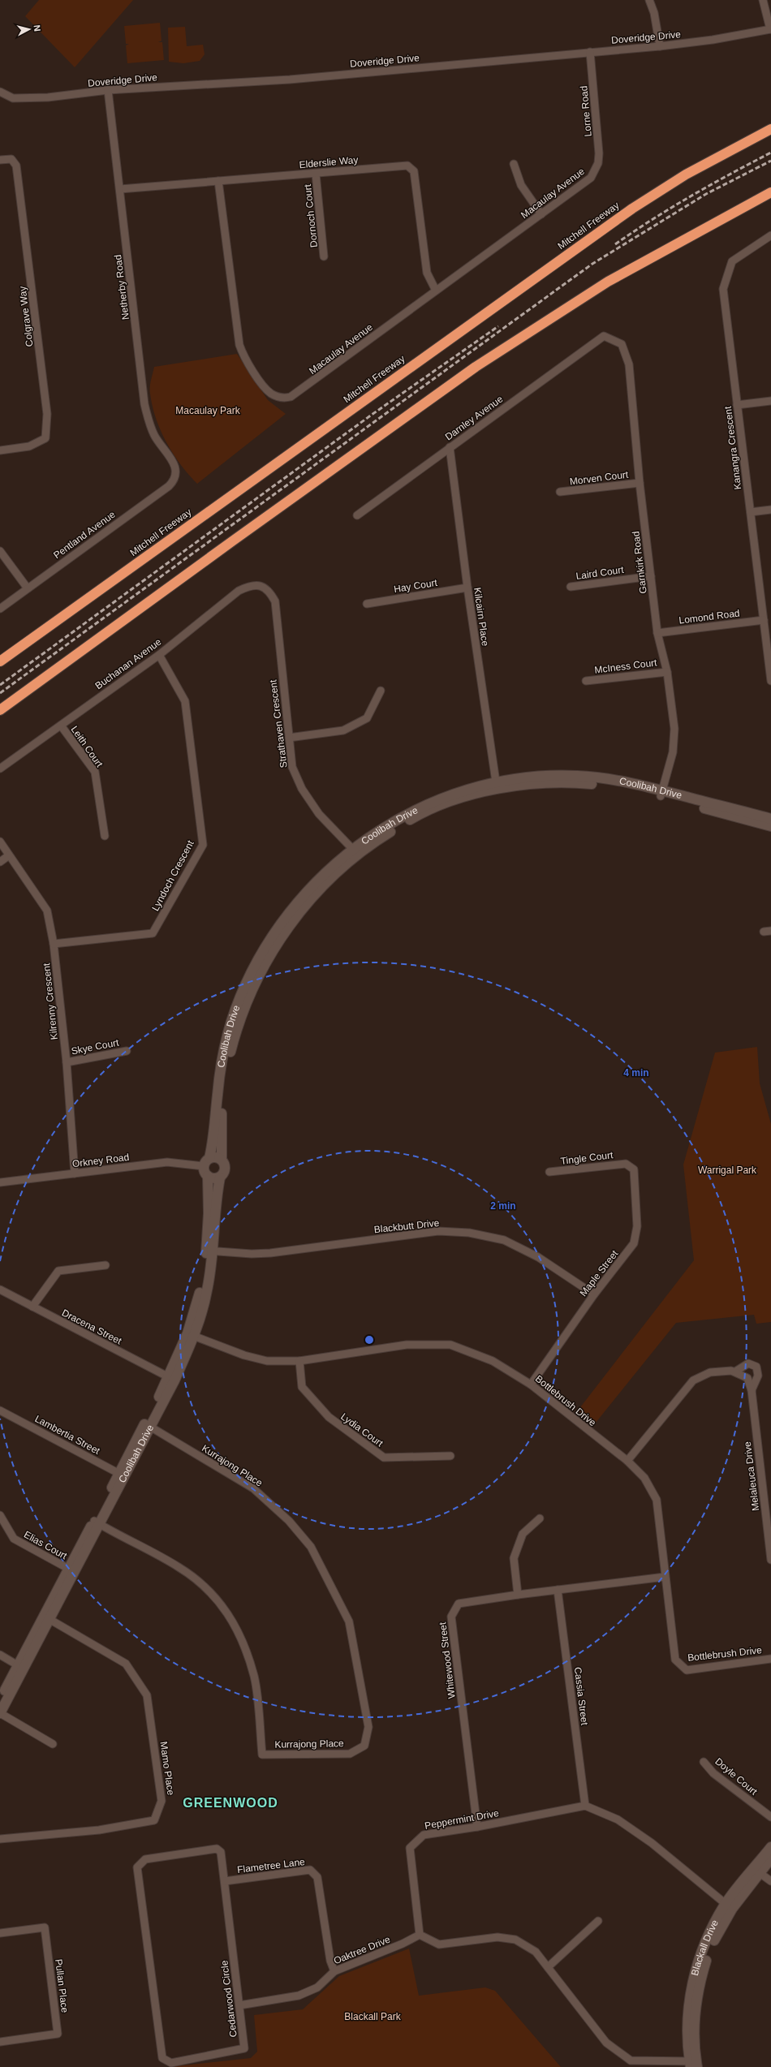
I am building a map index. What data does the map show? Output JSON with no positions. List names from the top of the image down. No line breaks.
{"streets":{"highway":["Mitchell Freeway"],"main road":["Coolibah Drive","Blackall Drive"],"street":["Doveridge Drive","Lorne Road","Elderslie Way","Macaulay Avenue","Dornoch Court","Netherby Road","Colgrave Way","Darnley Avenue","Kanangra Crescent","Morven Court","Pentland Avenue","Garnkirk Road","Laird Court","Hay Court","Kilcairn Place","Lomond Road","Buchanan Avenue","McIness Court","Strathaven Crescent","Leith Court","Lyndoch Crescent","Kilrenny Crescent","Skye Court","Tingle Court","Orkney Road","Blackbutt Drive","Maple Street","Dracena Street","Bottlebrush Drive","Lydia Court","Lambertia Street","Kurrajong Place","Melaleuca Drive","Elias Court","Whitewood Street","Cassia Street","Mamo Place","Doyle Court","Peppermint Drive","Flametree Lane","Oaktree Drive","Pullan Place","Cedarwood Circle"]},"crossings":[["Doveridge Drive","Lorne Road"],["Doveridge Drive","Netherby Road"],["Lorne Road","Macaulay Avenue"],["Elderslie Way","Macaulay Avenue"],["Elderslie Way","Dornoch Court"],["Elderslie Way","Netherby Road"],["Netherby Road","Pentland Avenue"],["Darnley Avenue","Garnkirk Road"],["Darnley Avenue","Kilcairn Place"],["Kanangra Crescent","Lomond Road"],["Morven Court","Garnkirk Road"],["Garnkirk Road","Laird Court"],["Garnkirk Road","Lomond Road"],["Garnkirk Road","McIness Court"],["Garnkirk Road","Coolibah Drive"],["Hay Court","Kilcairn Place"],["Kilcairn Place","Coolibah Drive"],["Buchanan Avenue","Strathaven Crescent"],["Buchanan Avenue","Leith Court"],["Buchanan Avenue","Lyndoch Crescent"],["Strathaven Crescent","Coolibah Drive"],["Coolibah Drive","Orkney Road"],["Coolibah Drive","Blackbutt Drive"],["Coolibah Drive","Dracena Street"],["Coolibah Drive","Bottlebrush Drive"],["Coolibah Drive","Lambertia Street"],["Coolibah Drive","Kurrajong Place"],["Coolibah Drive","Elias Court"],["Coolibah Drive","Mamo Place"],["Lyndoch Crescent","Kilrenny Crescent"],["Kilrenny Crescent","Skye Court"],["Kilrenny Crescent","Orkney Road"],["Tingle Court","Maple Street"],["Blackbutt Drive","Maple Street"],["Maple Street","Bottlebrush Drive"],["Bottlebrush Drive","Lydia Court"],["Bottlebrush Drive","Melaleuca Drive"],["Bottlebrush Drive","Whitewood Street"],["Whitewood Street","Cassia Street"],["Whitewood Street","Peppermint Drive"],["Cassia Street","Peppermint Drive"],["Peppermint Drive","Oaktree Drive"],["Flametree Lane","Oaktree Drive"],["Flametree Lane","Cedarwood Circle"],["Oaktree Drive","Cedarwood Circle"]],"districts":["GREENWOOD"],"parks":["Macaulay Park","Warrigal Park","Blackall Park"],"north":"right","rings":["4 min","2 min"]}
